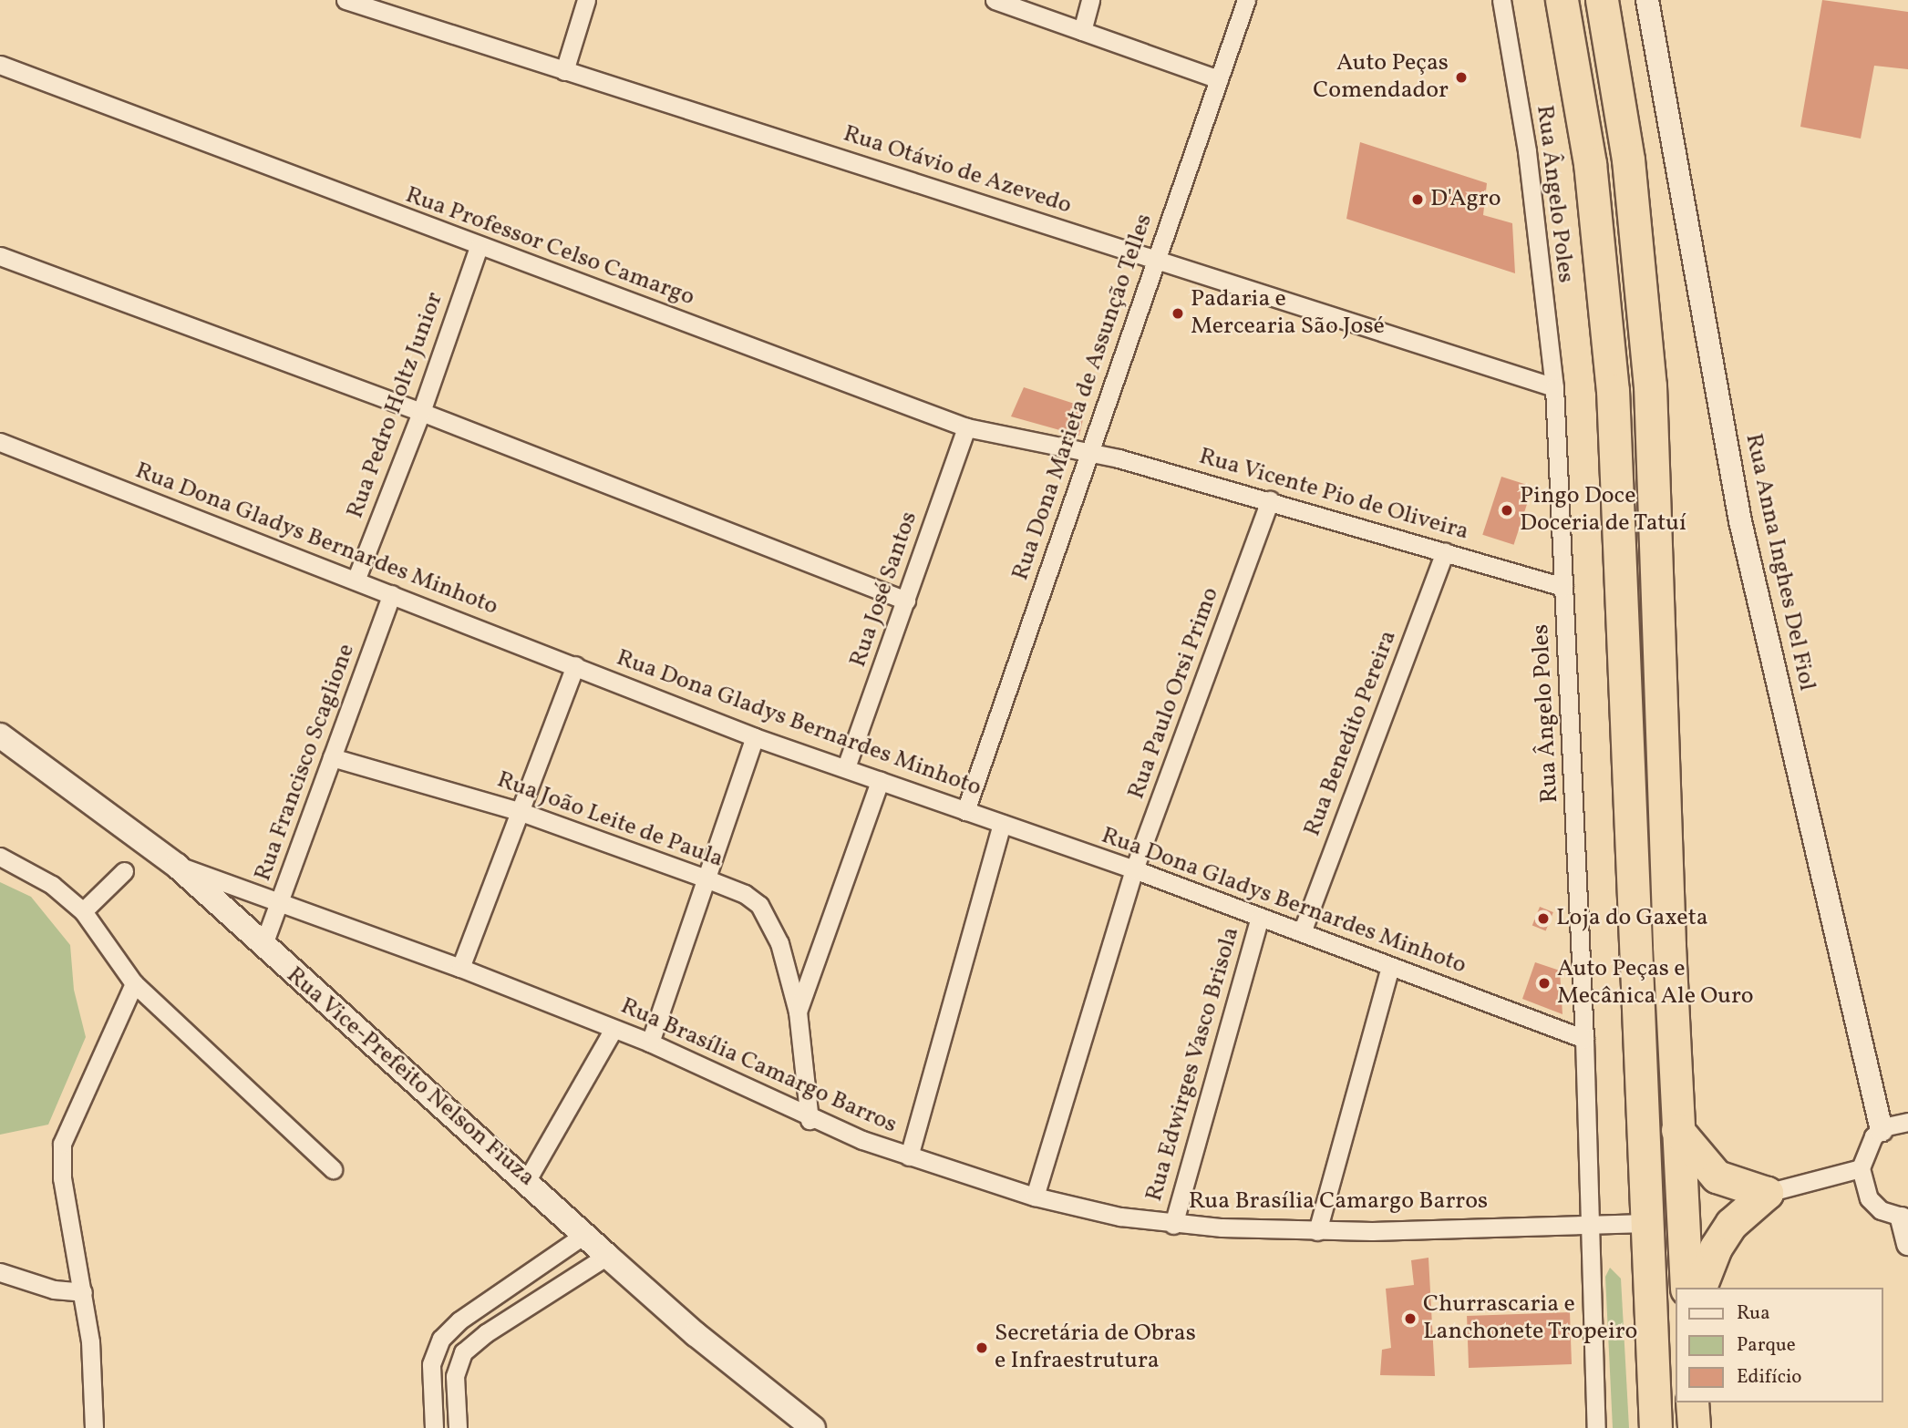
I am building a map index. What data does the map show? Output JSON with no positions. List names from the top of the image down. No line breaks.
{"streets":{"main road":["Rua Vice-Prefeito Nelson Fiuza"],"street":["Rua Otávio de Azevedo","Rua Ângelo Poles","Rua Professor Celso Camargo","Rua Dona Marieta de Assunção Telles","Rua Pedro Holtz Junior","Rua Vicente Pio de Oliveira","Rua Dona Gladys Bernardes Minhoto","Rua Anna Inghes Del Fiol","Rua José Santos","Rua Paulo Orsi Primo","Rua Benedito Pereira","Rua Francisco Scaglione","Rua João Leite de Paula","Rua Edwirges Vasco Brisola","Rua Brasília Camargo Barros"]},"crossings":[["Rua Otávio de Azevedo","Rua Ângelo Poles"],["Rua Otávio de Azevedo","Rua Dona Marieta de Assunção Telles"],["Rua Ângelo Poles","Rua Vicente Pio de Oliveira"],["Rua Ângelo Poles","Rua Dona Gladys Bernardes Minhoto"],["Rua Ângelo Poles","Rua Brasília Camargo Barros"],["Rua Professor Celso Camargo","Rua Dona Marieta de Assunção Telles"],["Rua Professor Celso Camargo","Rua Pedro Holtz Junior"],["Rua Professor Celso Camargo","Rua Vicente Pio de Oliveira"],["Rua Professor Celso Camargo","Rua José Santos"],["Rua Dona Marieta de Assunção Telles","Rua Vicente Pio de Oliveira"],["Rua Dona Marieta de Assunção Telles","Rua Dona Gladys Bernardes Minhoto"],["Rua Pedro Holtz Junior","Rua Dona Gladys Bernardes Minhoto"],["Rua Vicente Pio de Oliveira","Rua Paulo Orsi Primo"],["Rua Vicente Pio de Oliveira","Rua Benedito Pereira"],["Rua Dona Gladys Bernardes Minhoto","Rua José Santos"],["Rua Dona Gladys Bernardes Minhoto","Rua Paulo Orsi Primo"],["Rua Dona Gladys Bernardes Minhoto","Rua Benedito Pereira"],["Rua Dona Gladys Bernardes Minhoto","Rua Francisco Scaglione"],["Rua Dona Gladys Bernardes Minhoto","Rua João Leite de Paula"],["Rua Dona Gladys Bernardes Minhoto","Rua Edwirges Vasco Brisola"],["Rua Paulo Orsi Primo","Rua Brasília Camargo Barros"],["Rua Francisco Scaglione","Rua João Leite de Paula"],["Rua Francisco Scaglione","Rua Brasília Camargo Barros"],["Rua Francisco Scaglione","Rua Vice-Prefeito Nelson Fiuza"],["Rua João Leite de Paula","Rua Brasília Camargo Barros"],["Rua Edwirges Vasco Brisola","Rua Brasília Camargo Barros"],["Rua Brasília Camargo Barros","Rua Vice-Prefeito Nelson Fiuza"]],"places":["Auto Peças Comendador","D'Agro","Padaria e Mercearia São José","Pingo Doce Doceria de Tatuí","Loja do Gaxeta","Auto Peças e Mecânica Ale Ouro","Churrascaria e Lanchonete Tropeiro","Secretária de Obras e Infraestrutura"],"legend":["Rua","Parque","Edifício"]}
